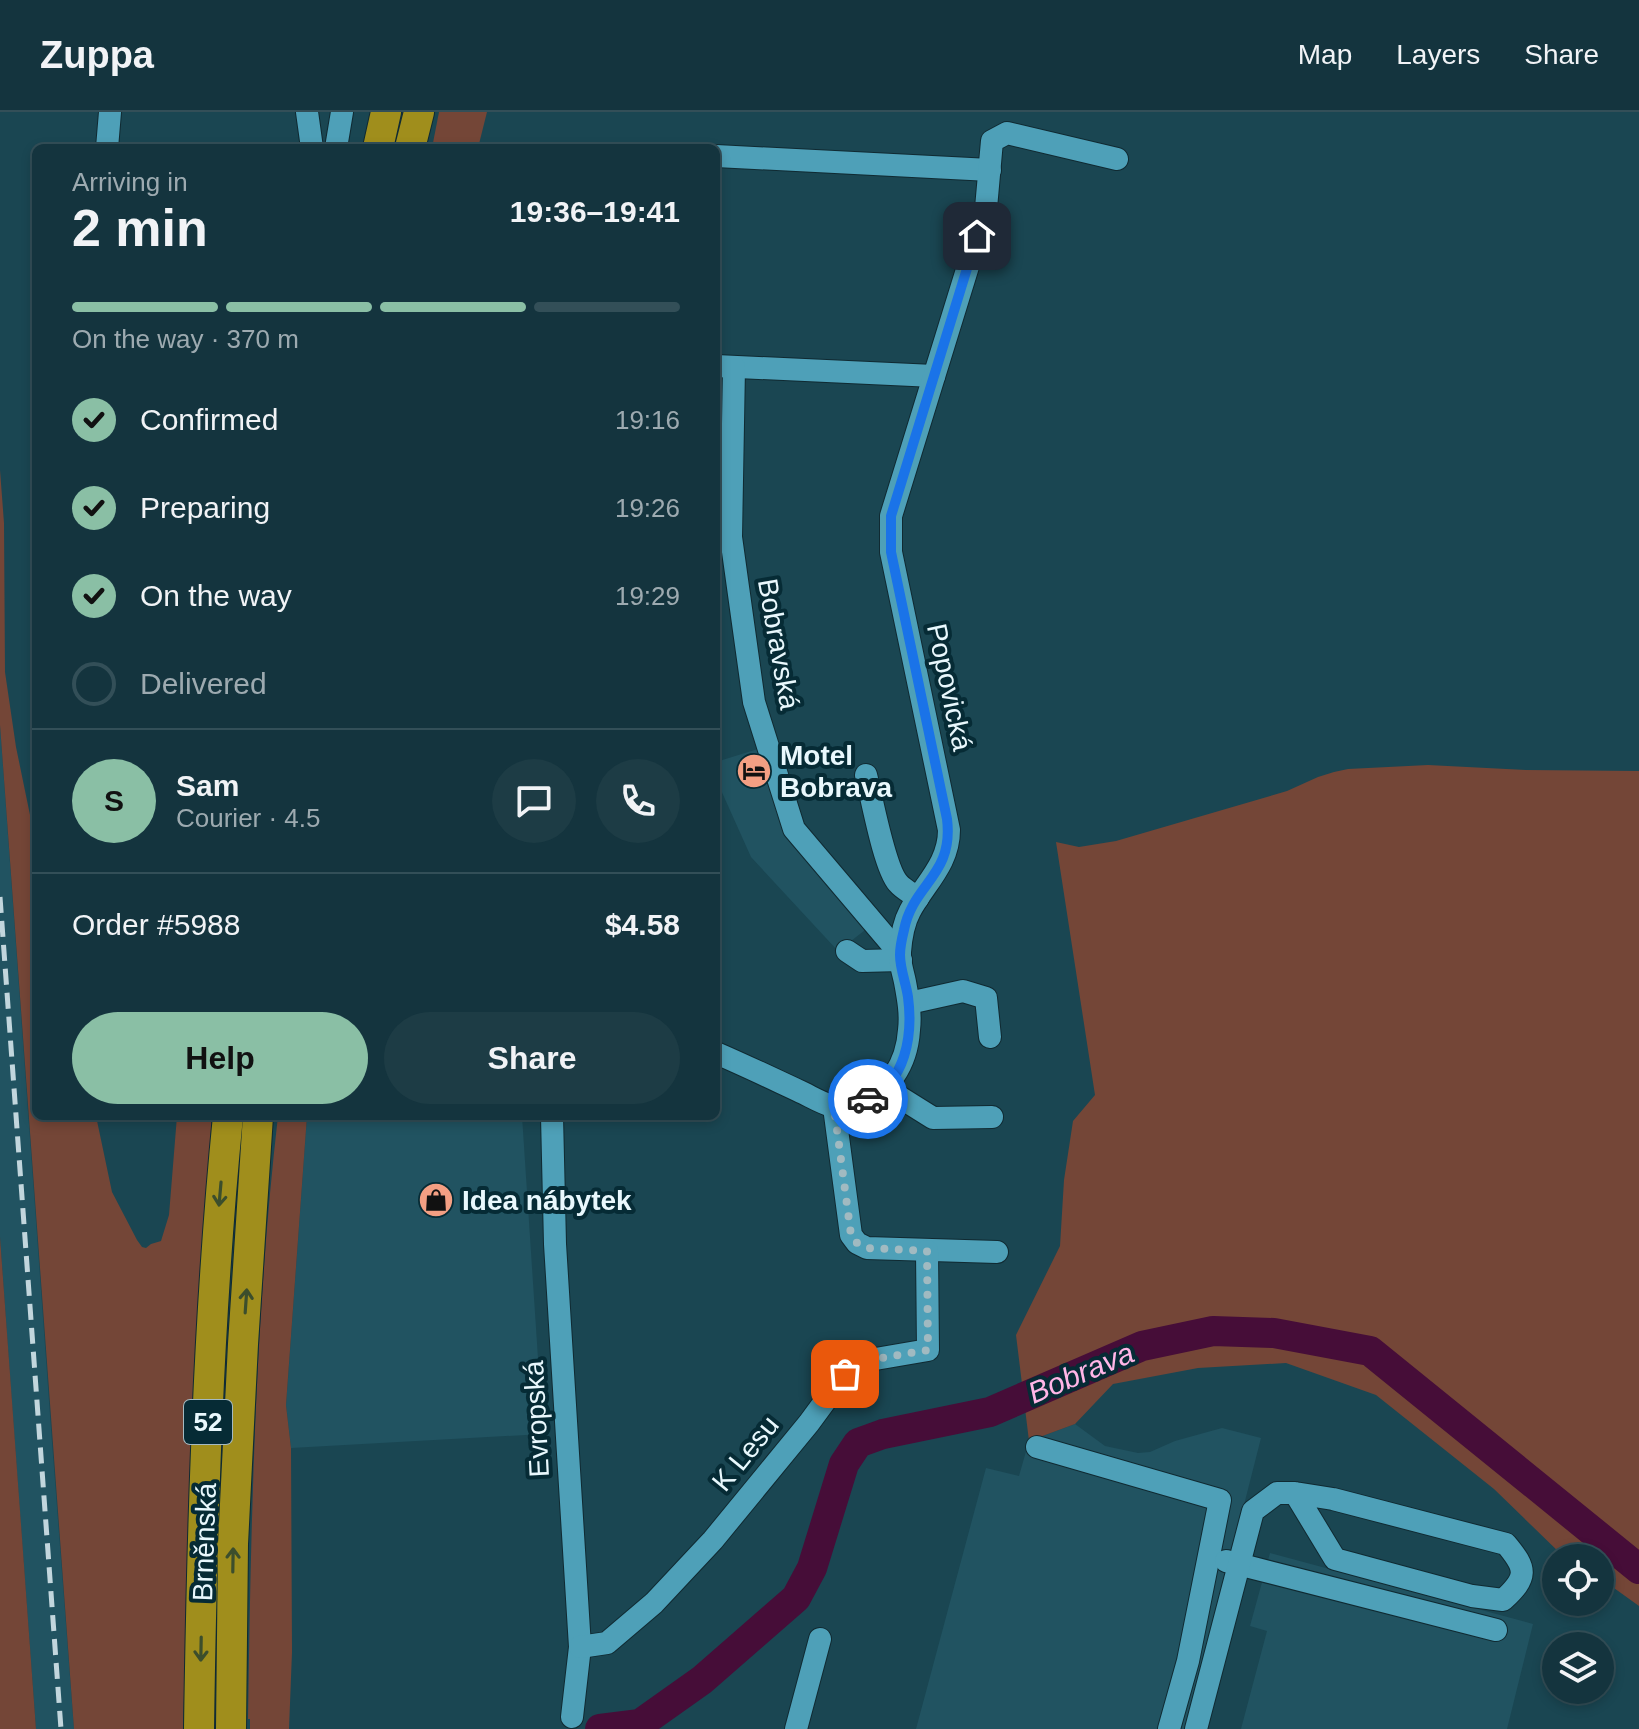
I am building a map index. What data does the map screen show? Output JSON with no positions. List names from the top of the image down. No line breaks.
{"streets":{"highway":["52","Brněnská"],"street":["Bobravská","Popovická","Evropská","K Lesu"]},"crossings":[["Bobravská","Popovická"],["Evropská","K Lesu"]],"water":["Bobrava"],"places":{"hotel":["Motel Bobrava"],"shop":["Idea nábytek"]},"page":{"header":"Zuppa","nav":["Map","Layers","Share"],"heading":["2 min","Arriving in","19:36–19:41"],"panel":["Sam","Courier · 4.5","Order #5988","$4.58"],"bar":"On the way · 370 m","list":[["Confirmed","19:16"],["Preparing","19:26"],["On the way","19:29"],"Delivered"],"round":"S","buttons":["Help","Share"]}}
